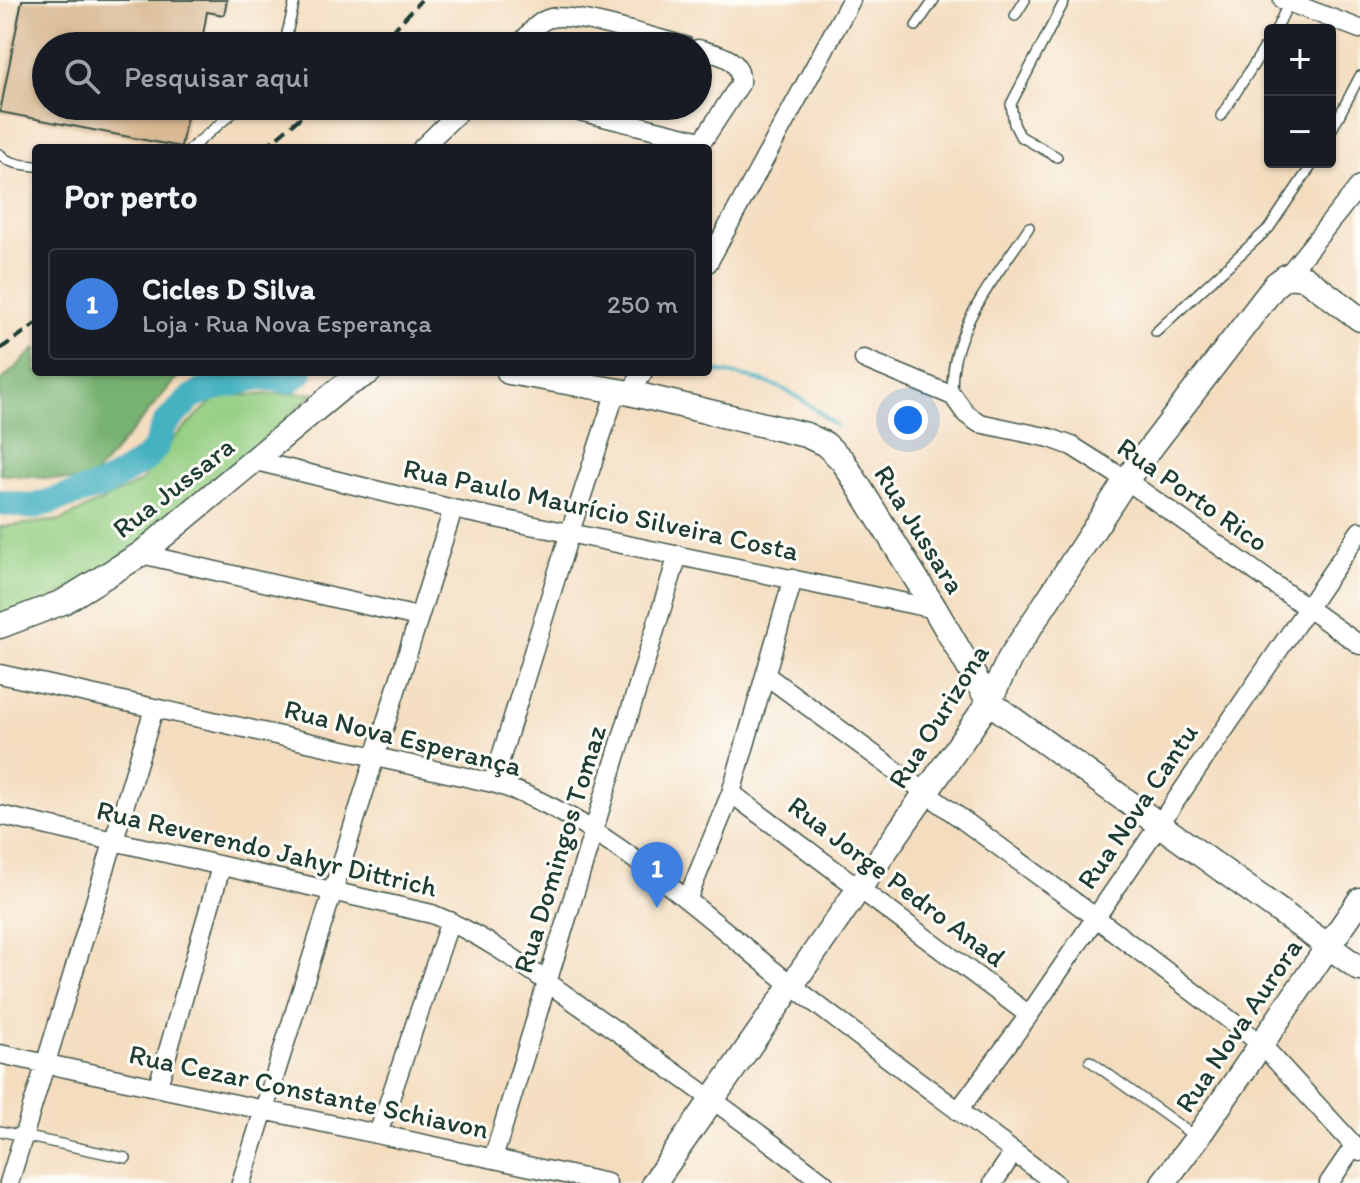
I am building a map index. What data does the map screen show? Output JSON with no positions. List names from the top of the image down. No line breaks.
{"streets":{"main road":["Rua Jussara","Rua Ourizona","Rua Nova Aurora"],"street":["Rua Porto Rico","Rua Paulo Maurício Silveira Costa","Rua Nova Esperança","Rua Nova Cantu","Rua Reverendo Jahyr Dittrich","Rua Domingos Tomaz","Rua Jorge Pedro Anad","Rua Cezar Constante Schiavon"]},"crossings":[["Rua Jussara","Rua Paulo Maurício Silveira Costa"],["Rua Jussara","Rua Ourizona"],["Rua Jussara","Rua Nova Cantu"],["Rua Jussara","Rua Nova Aurora"],["Rua Porto Rico","Rua Ourizona"],["Rua Porto Rico","Rua Nova Cantu"],["Rua Paulo Maurício Silveira Costa","Rua Domingos Tomaz"],["Rua Ourizona","Rua Nova Esperança"],["Rua Ourizona","Rua Reverendo Jahyr Dittrich"],["Rua Ourizona","Rua Jorge Pedro Anad"],["Rua Nova Esperança","Rua Nova Cantu"],["Rua Nova Esperança","Rua Domingos Tomaz"],["Rua Nova Cantu","Rua Jorge Pedro Anad"],["Rua Reverendo Jahyr Dittrich","Rua Domingos Tomaz"],["Rua Domingos Tomaz","Rua Cezar Constante Schiavon"]],"page":{"map_buttons":["+","−"],"search":"Pesquisar aqui","heading":"Por perto","list":[{"mark":"1","name":"Cicles D Silva","note":"Loja · Rua Nova Esperança","value":"250 m"}],"pins":"1"}}
